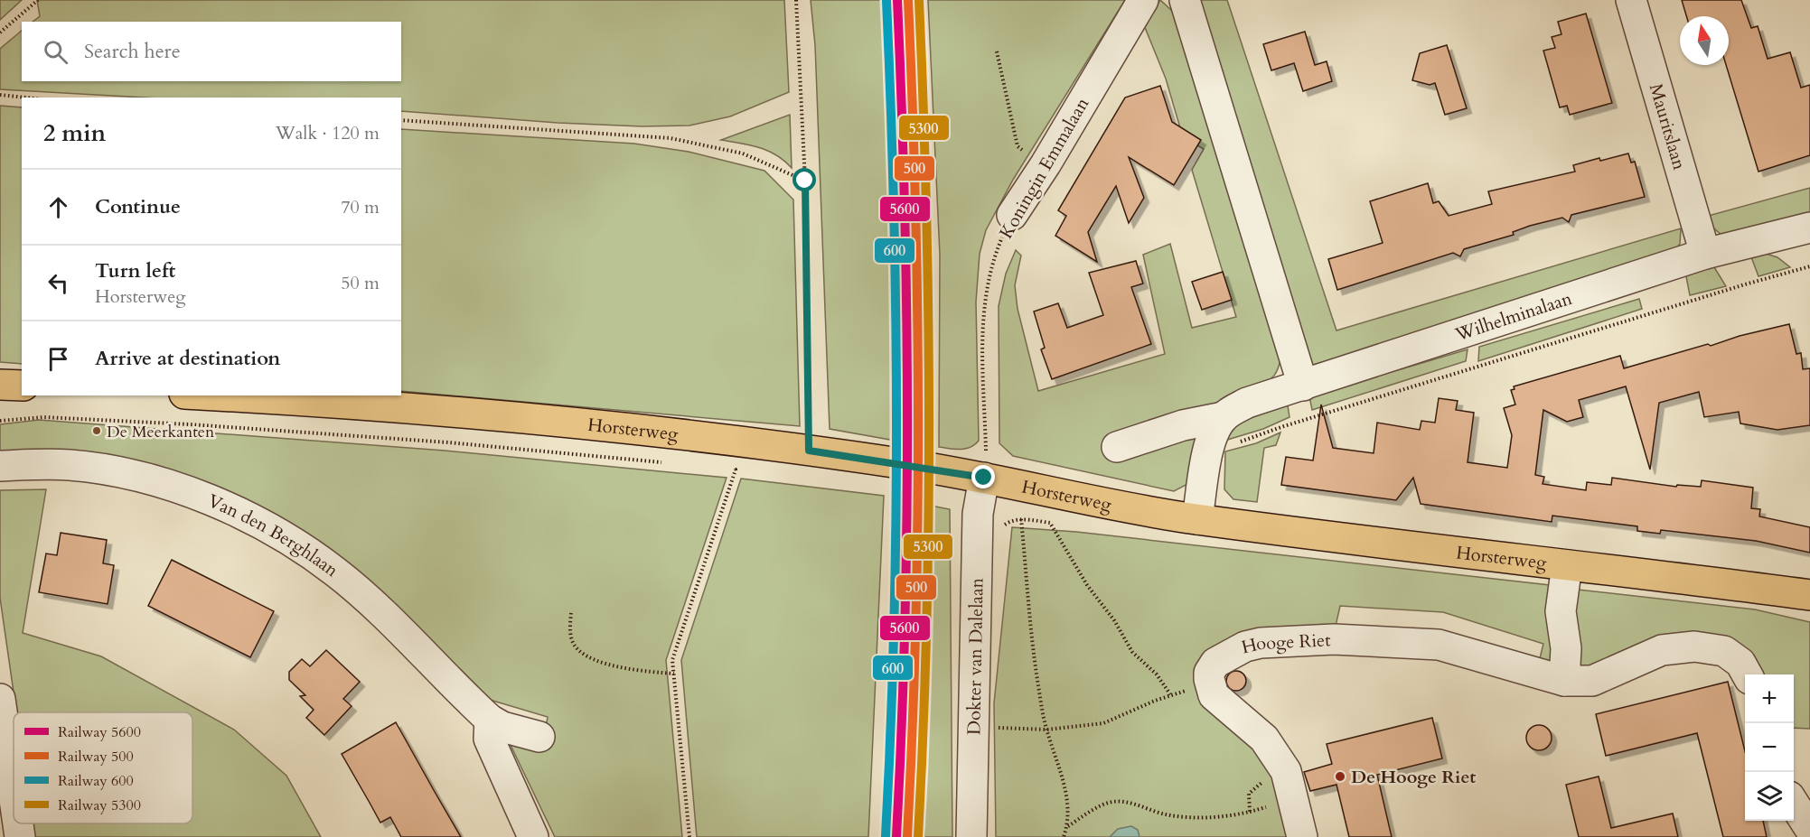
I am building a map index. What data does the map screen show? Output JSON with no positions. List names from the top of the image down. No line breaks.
{"streets":{"main road":["Horsterweg"],"street":["Mauritslaan","Koningin Emmalaan","Wilhelminalaan","Van den Berghlaan","Hooge Riet","Dokter van Dalelaan"]},"crossings":[["Mauritslaan","Wilhelminalaan"],["Koningin Emmalaan","Horsterweg"],["Koningin Emmalaan","Dokter van Dalelaan"],["Horsterweg","Dokter van Dalelaan"]],"places":["De Meerkanten","De Hooge Riet"],"lines":["rail line 5600","rail line 500","rail line 5300","rail line 600"],"legend":["Railway 5600","Railway 500","Railway 600","Railway 5300"],"north":"top","page":{"search":"Search here","heading":["2 min","Walk · 120 m"],"list":[["Continue","70 m"],["Turn left","Horsterweg","50 m"],"Arrive at destination"],"map_buttons":["+","−"]}}
